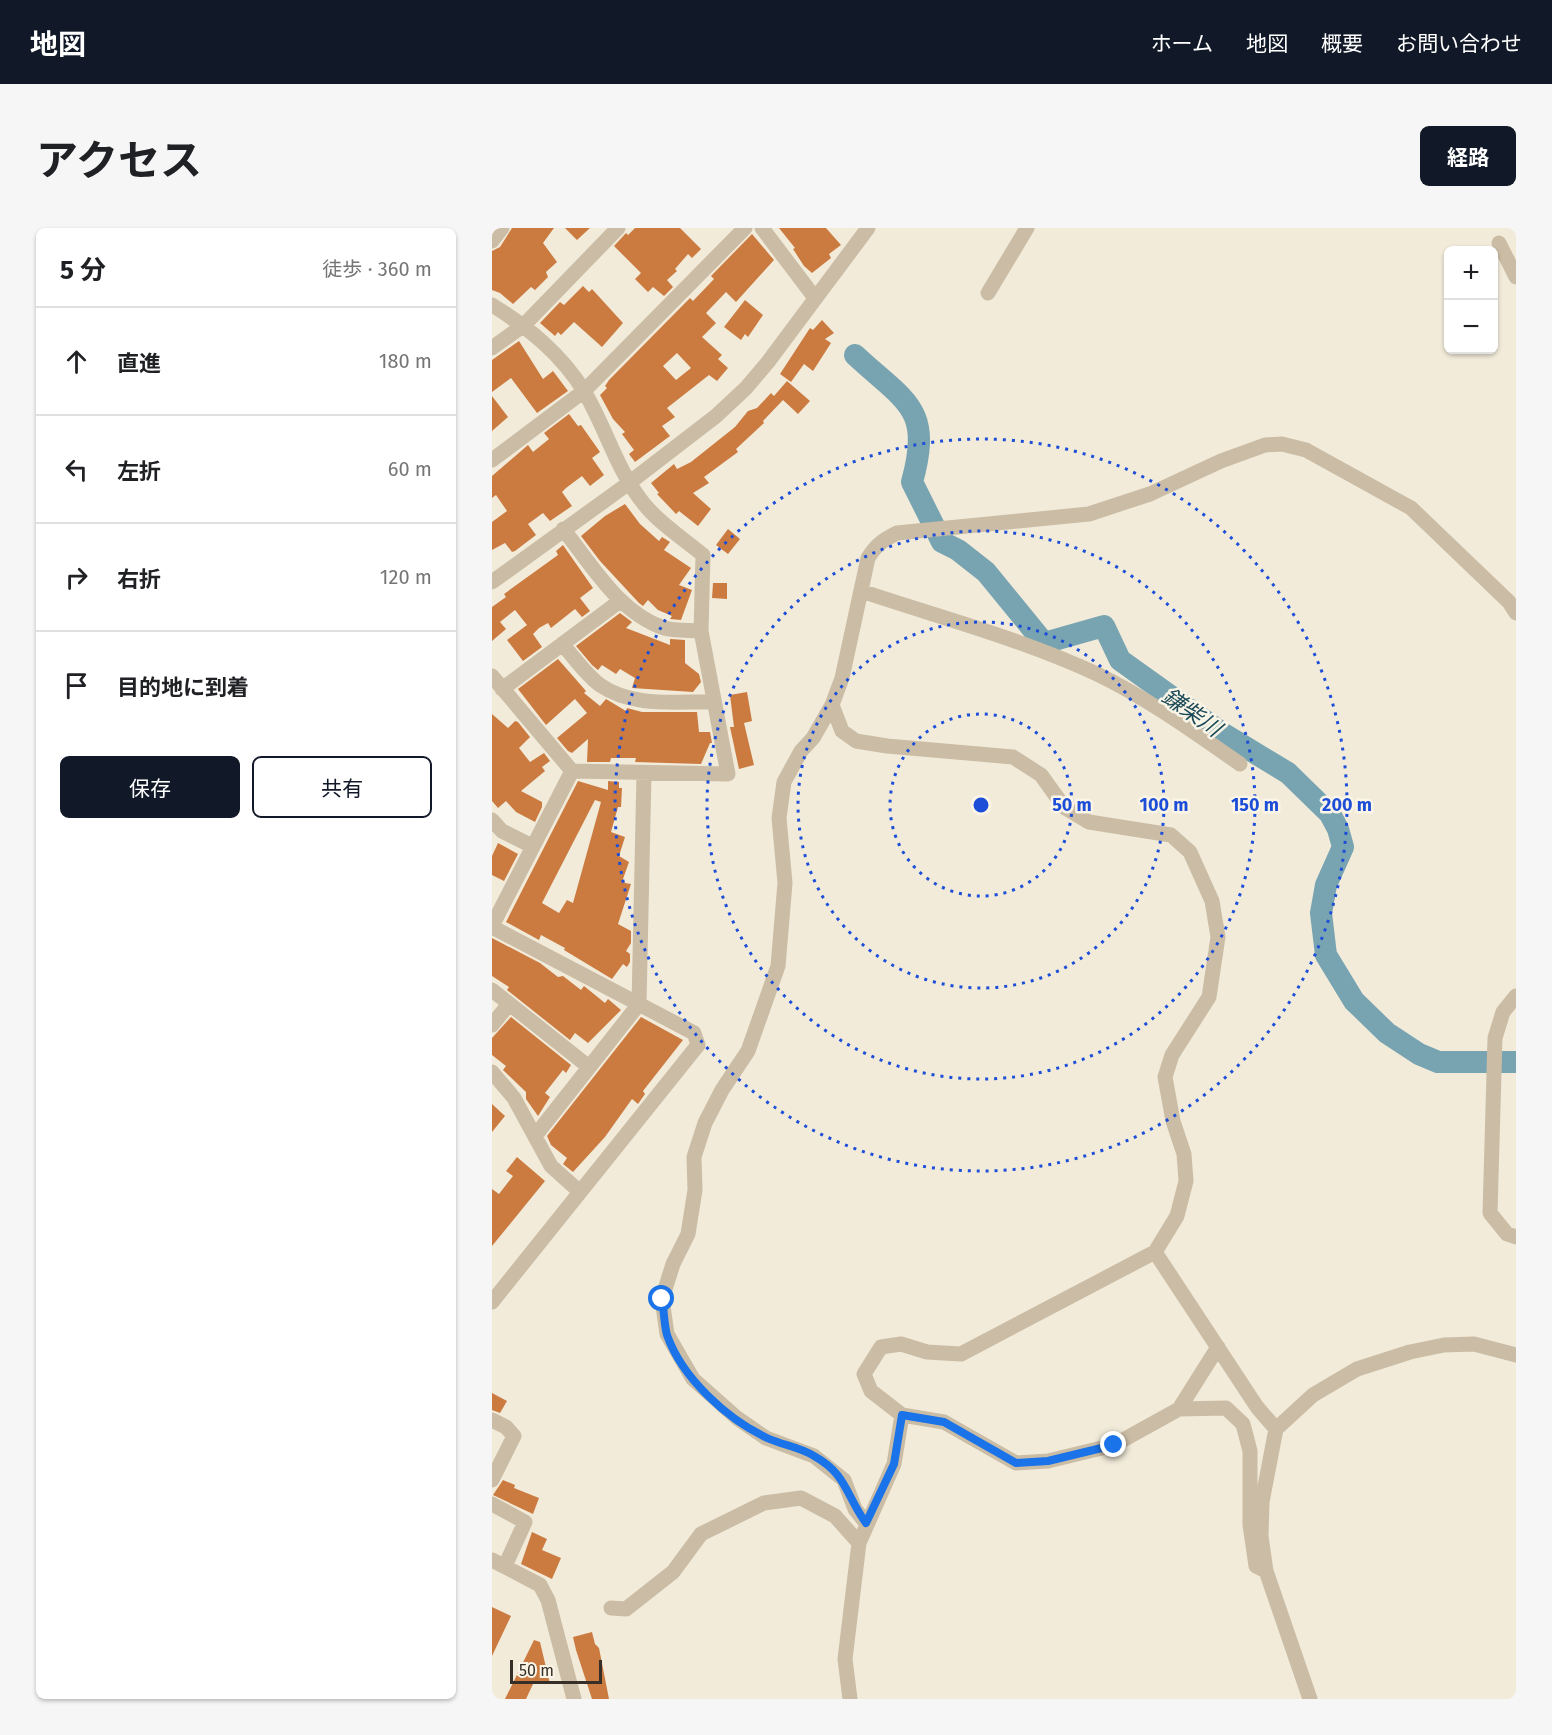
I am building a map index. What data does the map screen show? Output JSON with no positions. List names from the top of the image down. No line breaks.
{"water":["鎌柴川"],"scale_bar":"50 m","page":{"header":"地図","nav":["ホーム","地図","概要","お問い合わせ"],"title":"アクセス","buttons":["経路",["保存","共有"]],"heading":["5 分","徒歩 · 360 m"],"map_buttons":["+","−"],"list":[["直進","180 m"],["左折","60 m"],["右折","120 m"],"目的地に到着"],"scale":"50 m"},"rings":["50 m","100 m","150 m","200 m"]}
